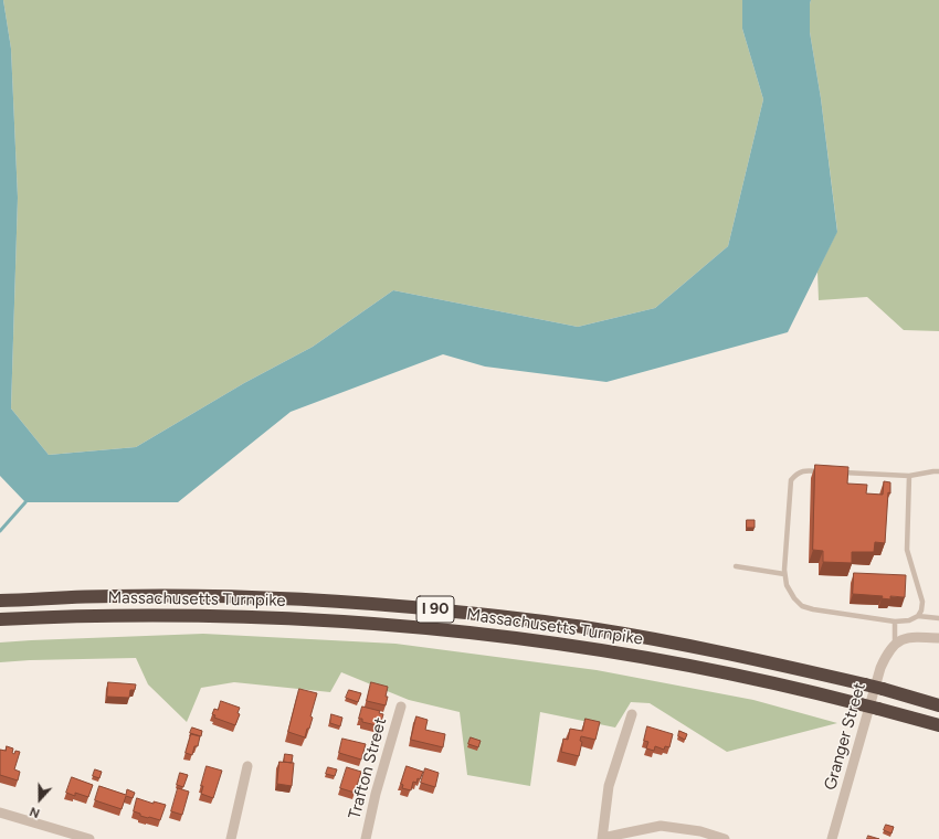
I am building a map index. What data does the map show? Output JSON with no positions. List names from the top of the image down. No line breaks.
{"streets":{"highway":["Massachusetts Turnpike","I 90"],"street":["Granger Street","Trafton Street"]},"north":"bottom"}
